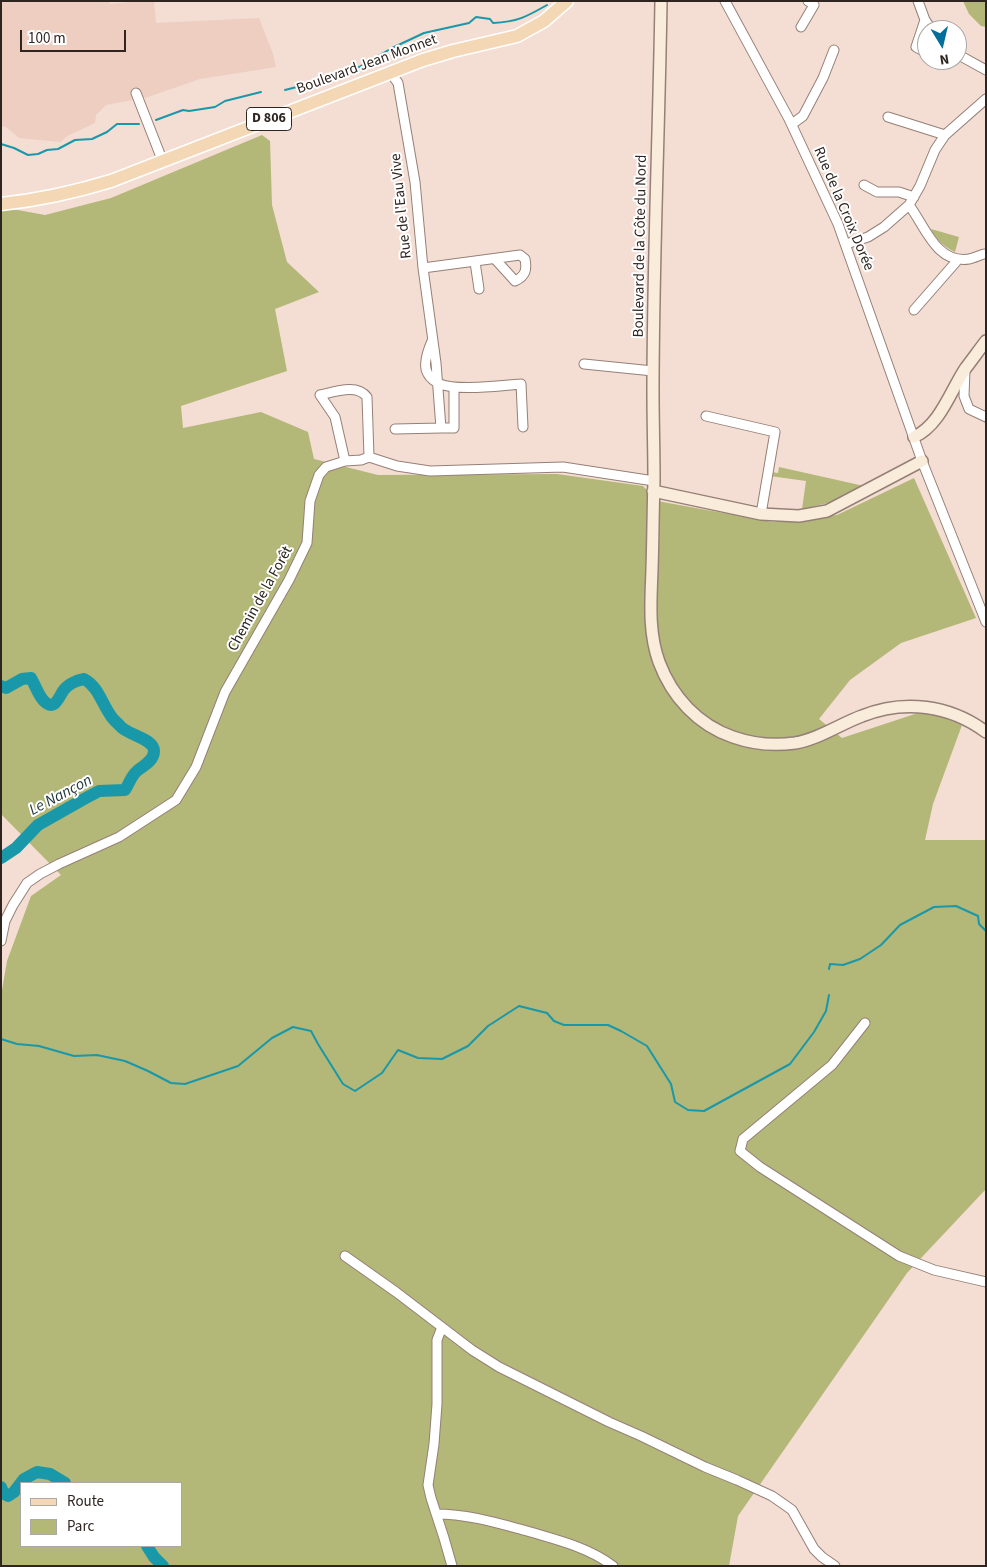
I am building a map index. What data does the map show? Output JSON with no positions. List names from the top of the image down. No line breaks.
{"streets":{"main road":["Boulevard Jean Monnet","D 806","Boulevard de la Côte du Nord"],"street":["Rue de l'Eau Vive","Rue de la Croix Dorée","Chemin de la Forêt"]},"crossings":[["Boulevard Jean Monnet","Rue de l'Eau Vive"],["Boulevard de la Côte du Nord","Chemin de la Forêt"]],"water":["Le Nançon"],"legend":["Route","Parc"],"scale_bar":"100 m","north":"bottom"}
